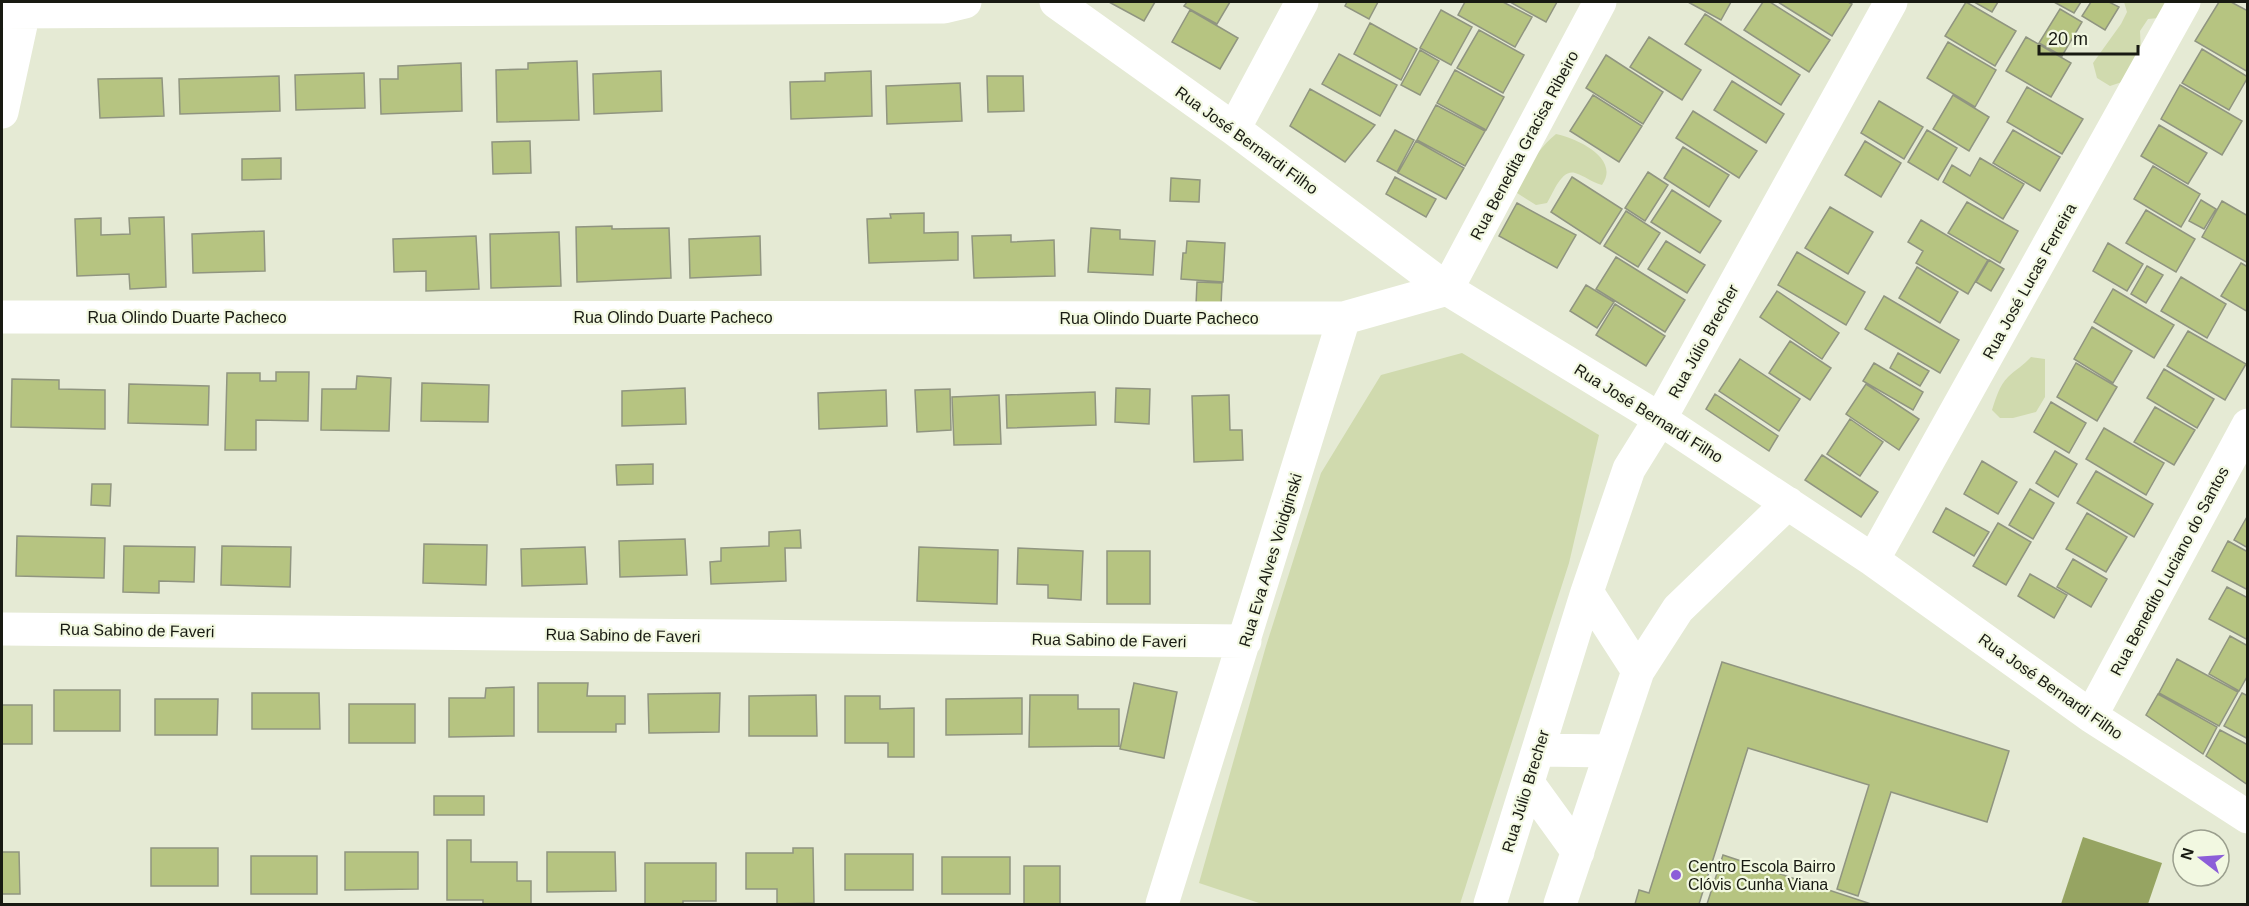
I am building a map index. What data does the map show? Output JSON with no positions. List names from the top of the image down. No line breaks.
{"streets":{"street":["Rua José Bernardi Filho","Rua Benedita Gracisa Ribeiro","Rua José Lucas Ferreira","Rua Olindo Duarte Pacheco","Rua Júlio Brecher","Rua Eva Alves Voidginski","Rua Benedito Luciano do Santos","Rua Sabino de Faveri"]},"crossings":[["Rua José Bernardi Filho","Rua Benedita Gracisa Ribeiro"],["Rua José Bernardi Filho","Rua José Lucas Ferreira"],["Rua José Bernardi Filho","Rua Júlio Brecher"],["Rua José Bernardi Filho","Rua Benedito Luciano do Santos"],["Rua Olindo Duarte Pacheco","Rua Eva Alves Voidginski"],["Rua Eva Alves Voidginski","Rua Sabino de Faveri"]],"places":["Centro Escola Bairro Clóvis Cunha Viana"],"scale_bar":"20 m","north":"left"}
